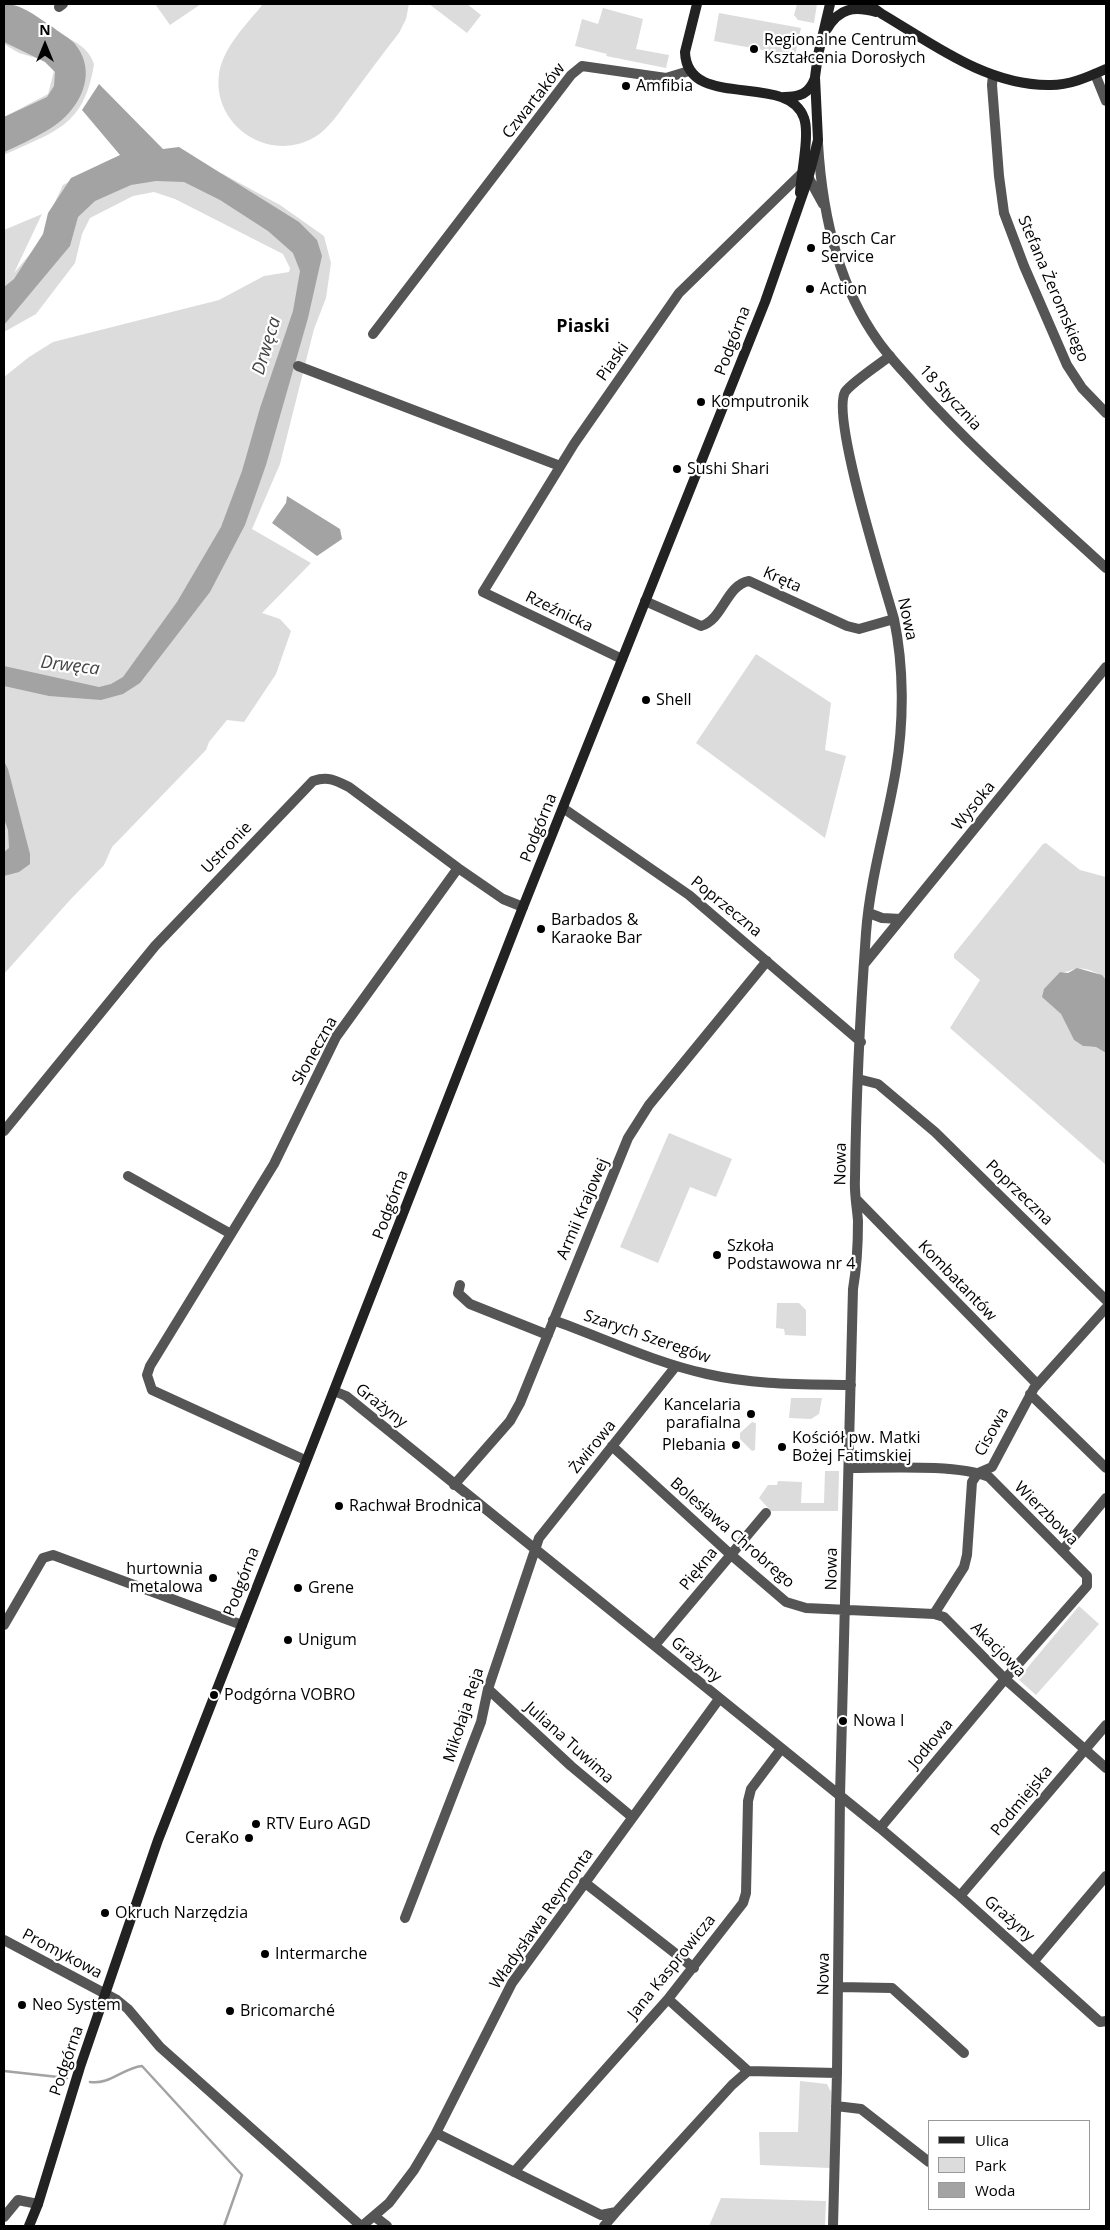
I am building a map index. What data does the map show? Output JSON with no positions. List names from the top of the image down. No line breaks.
{"streets":{"main road":["Podgórna"],"street":["Czwartaków","Stefana Żeromskiego","Piaski","18 Stycznia","Kręta","Rzeźnicka","Nowa","Wysoka","Ustronie","Poprzeczna","Słoneczna","Armii Krajowej","Kombatantów","Szarych Szeregów","Grażyny","Cisowa","Żwirowa","Wierzbowa","Bolesława Chrobrego","Piękna","Akacjowa","Mikołaja Reja","Juliana Tuwima","Jodłowa","Podmiejska","Władysława Reymonta","Promykowa","Jana Kasprowicza"]},"crossings":[["Podgórna","Piaski"],["Podgórna","18 Stycznia"],["Podgórna","Kręta"],["Podgórna","Rzeźnicka"],["Podgórna","Ustronie"],["Podgórna","Poprzeczna"],["Podgórna","Słoneczna"],["Podgórna","Grażyny"],["Podgórna","Władysława Reymonta"],["Podgórna","Promykowa"],["Piaski","18 Stycznia"],["Piaski","Rzeźnicka"],["18 Stycznia","Nowa"],["Kręta","Nowa"],["Nowa","Wysoka"],["Nowa","Poprzeczna"],["Nowa","Kombatantów"],["Nowa","Szarych Szeregów"],["Nowa","Grażyny"],["Nowa","Wierzbowa"],["Nowa","Bolesława Chrobrego"],["Nowa","Akacjowa"],["Ustronie","Słoneczna"],["Poprzeczna","Armii Krajowej"],["Armii Krajowej","Szarych Szeregów"],["Armii Krajowej","Grażyny"],["Kombatantów","Cisowa"],["Szarych Szeregów","Żwirowa"],["Grażyny","Żwirowa"],["Grażyny","Piękna"],["Grażyny","Mikołaja Reja"],["Grażyny","Jodłowa"],["Grażyny","Podmiejska"],["Grażyny","Władysława Reymonta"],["Grażyny","Jana Kasprowicza"],["Cisowa","Wierzbowa"],["Cisowa","Akacjowa"],["Żwirowa","Bolesława Chrobrego"],["Żwirowa","Mikołaja Reja"],["Wierzbowa","Akacjowa"],["Wierzbowa","Jodłowa"],["Bolesława Chrobrego","Piękna"],["Bolesława Chrobrego","Akacjowa"],["Akacjowa","Jodłowa"],["Akacjowa","Podmiejska"],["Mikołaja Reja","Juliana Tuwima"],["Juliana Tuwima","Władysława Reymonta"],["Władysława Reymonta","Promykowa"]],"districts":["Piaski"],"water":["Drwęca"],"places":["Regionalne Centrum Kształcenia Dorosłych","Amfibia","Bosch Car Service","Action","Komputronik","Sushi Shari","Shell","Barbados & Karaoke Bar","Szkoła Podstawowa nr 4","Kancelaria parafialna","Plebania","Kościół pw. Matki Bożej Fatimskiej","Rachwał Brodnica","hurtownia metalowa","Grene","Unigum","Podgórna VOBRO","Nowa I","RTV Euro AGD","CeraKo","Okruch Narzędzia","Intermarche","Neo System","Bricomarché"],"legend":["Ulica","Park","Woda"],"north":"top"}
